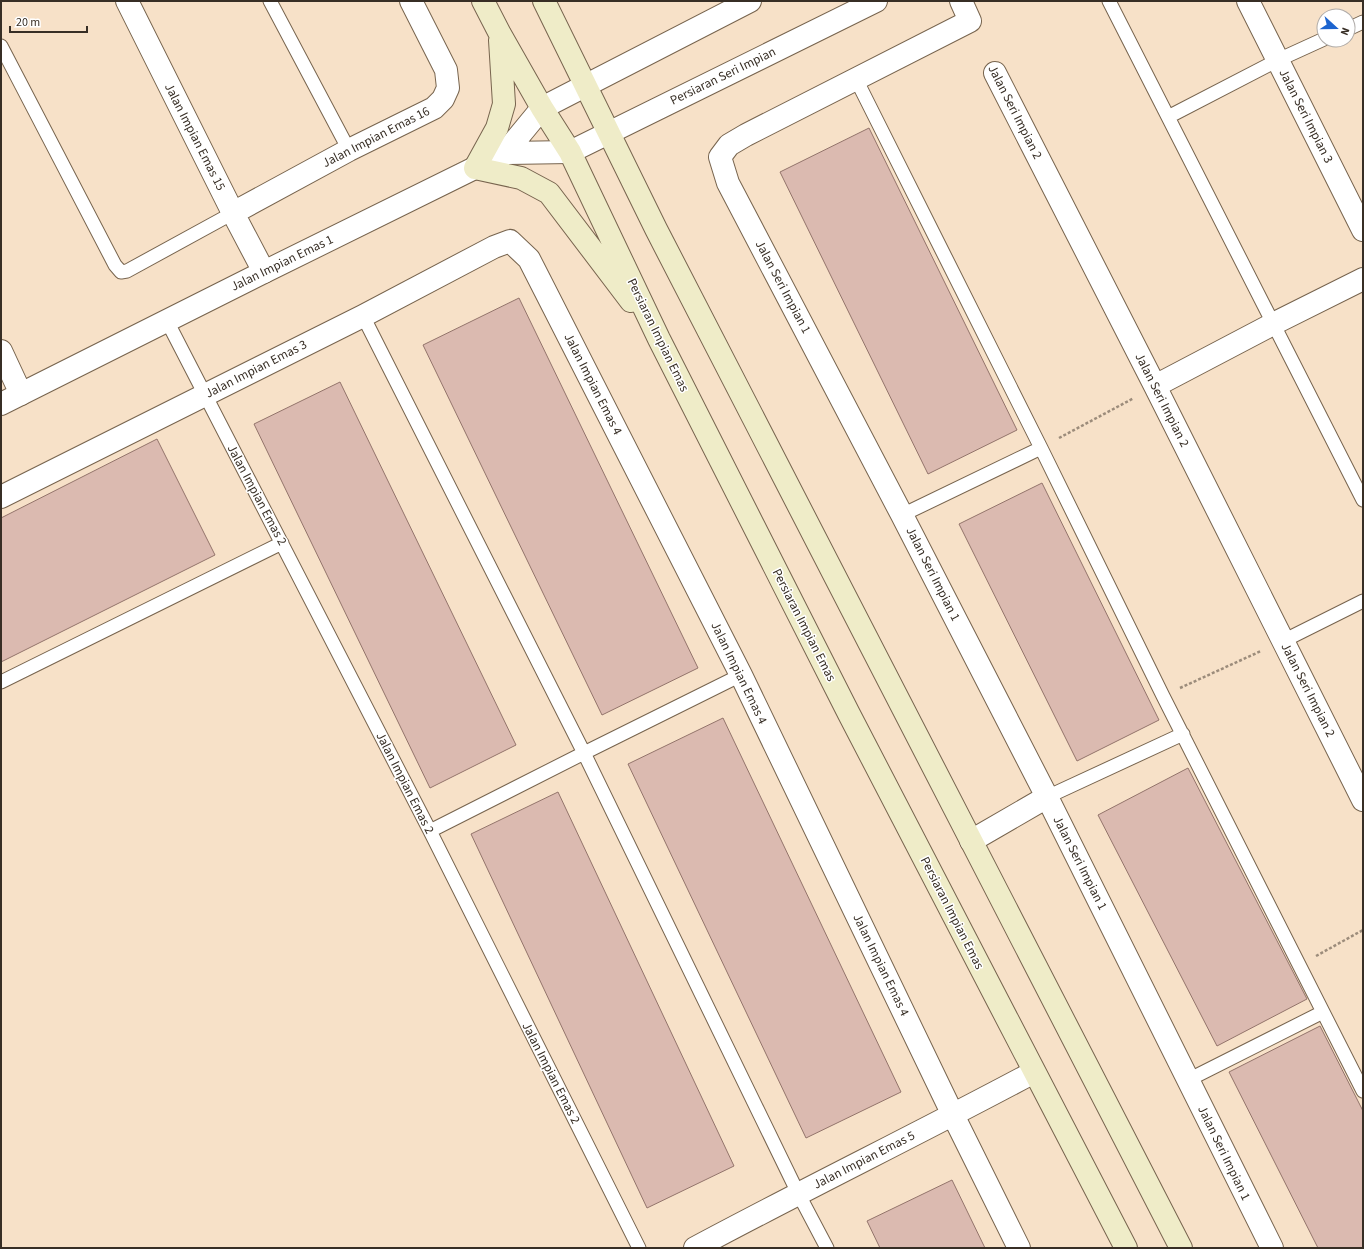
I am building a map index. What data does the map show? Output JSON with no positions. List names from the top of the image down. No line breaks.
{"streets":{"main road":["Persiaran Impian Emas"],"street":["Persiaran Seri Impian","Jalan Seri Impian 2","Jalan Seri Impian 3","Jalan Impian Emas 15","Jalan Impian Emas 16","Jalan Impian Emas 1","Jalan Seri Impian 1","Jalan Impian Emas 3","Jalan Impian Emas 4","Jalan Impian Emas 5"],"lane":["Jalan Impian Emas 2"]},"crossings":[["Persiaran Seri Impian","Jalan Impian Emas 1"],["Persiaran Seri Impian","Persiaran Impian Emas"],["Jalan Impian Emas 15","Jalan Impian Emas 16"],["Jalan Impian Emas 15","Jalan Impian Emas 1"],["Jalan Impian Emas 1","Persiaran Impian Emas"],["Jalan Impian Emas 1","Jalan Impian Emas 2"],["Persiaran Impian Emas","Jalan Impian Emas 5"],["Jalan Impian Emas 3","Jalan Impian Emas 4"],["Jalan Impian Emas 3","Jalan Impian Emas 2"],["Jalan Impian Emas 4","Jalan Impian Emas 5"]],"scale_bar":"20 m","north":"right"}
